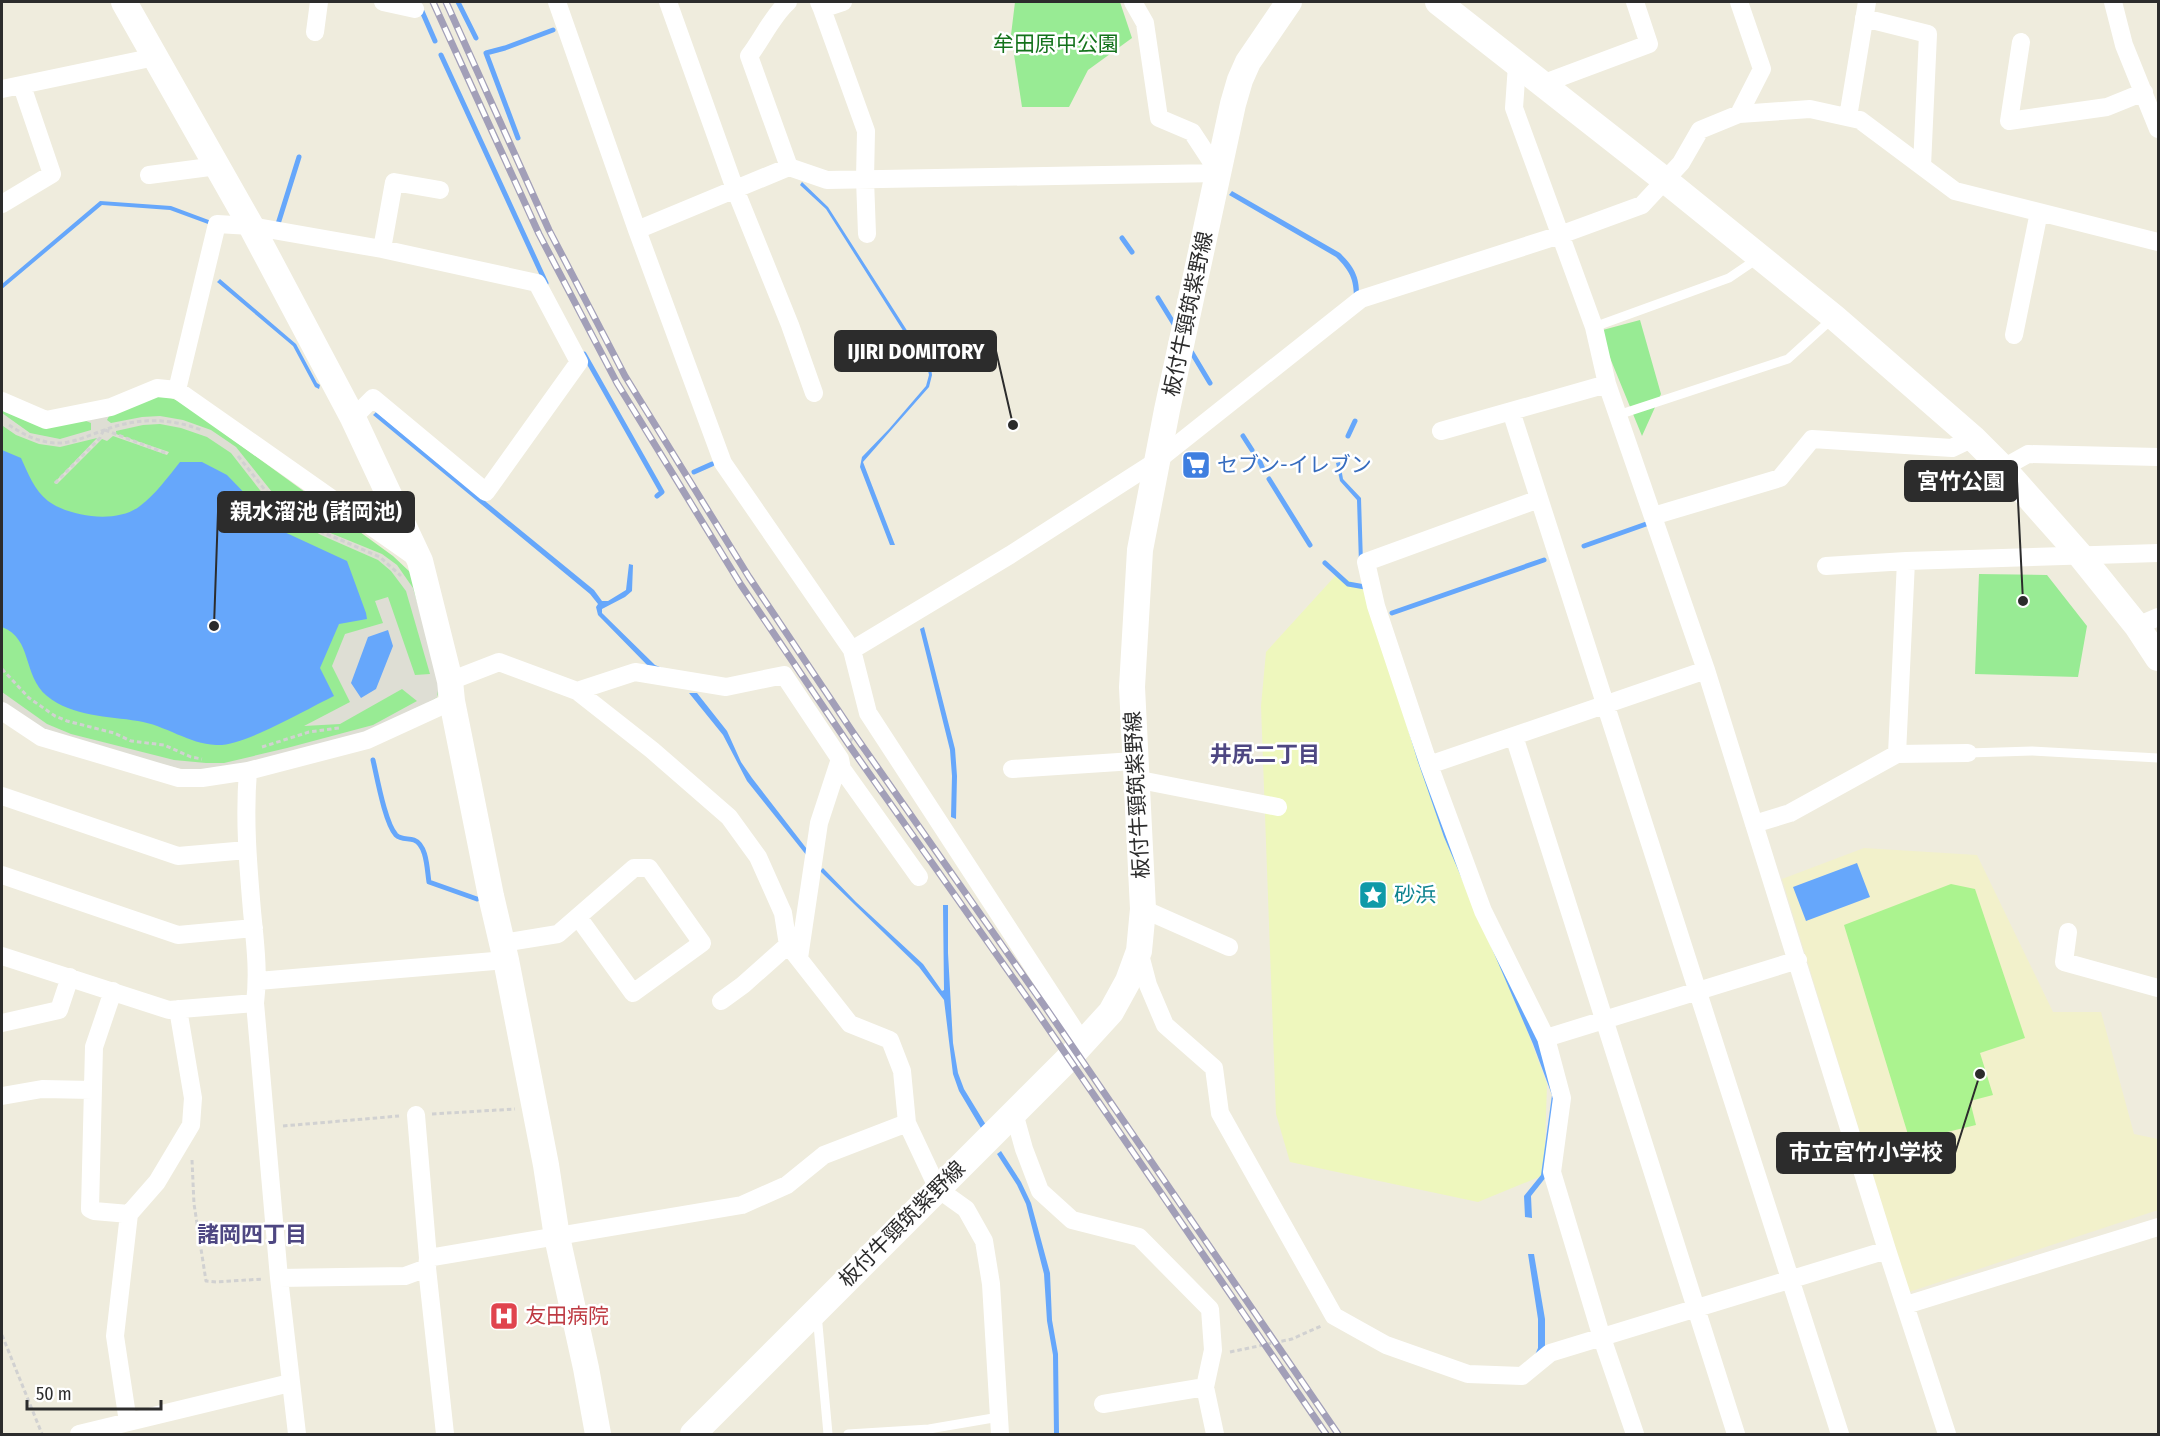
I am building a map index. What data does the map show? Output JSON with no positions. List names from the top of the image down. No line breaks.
{"streets":{"street":["板付牛頸筑紫野線"]},"districts":["井尻二丁目","諸岡四丁目"],"parks":["牟田原中公園"],"places":{"other":["IJIRI DOMITORY","宮竹公園","親水溜池 (諸岡池)","市立宮竹小学校"],"supermarket":["セブン-イレブン"],"place":["砂浜"],"hospital":["友田病院"]},"scale_bar":"50 m"}
